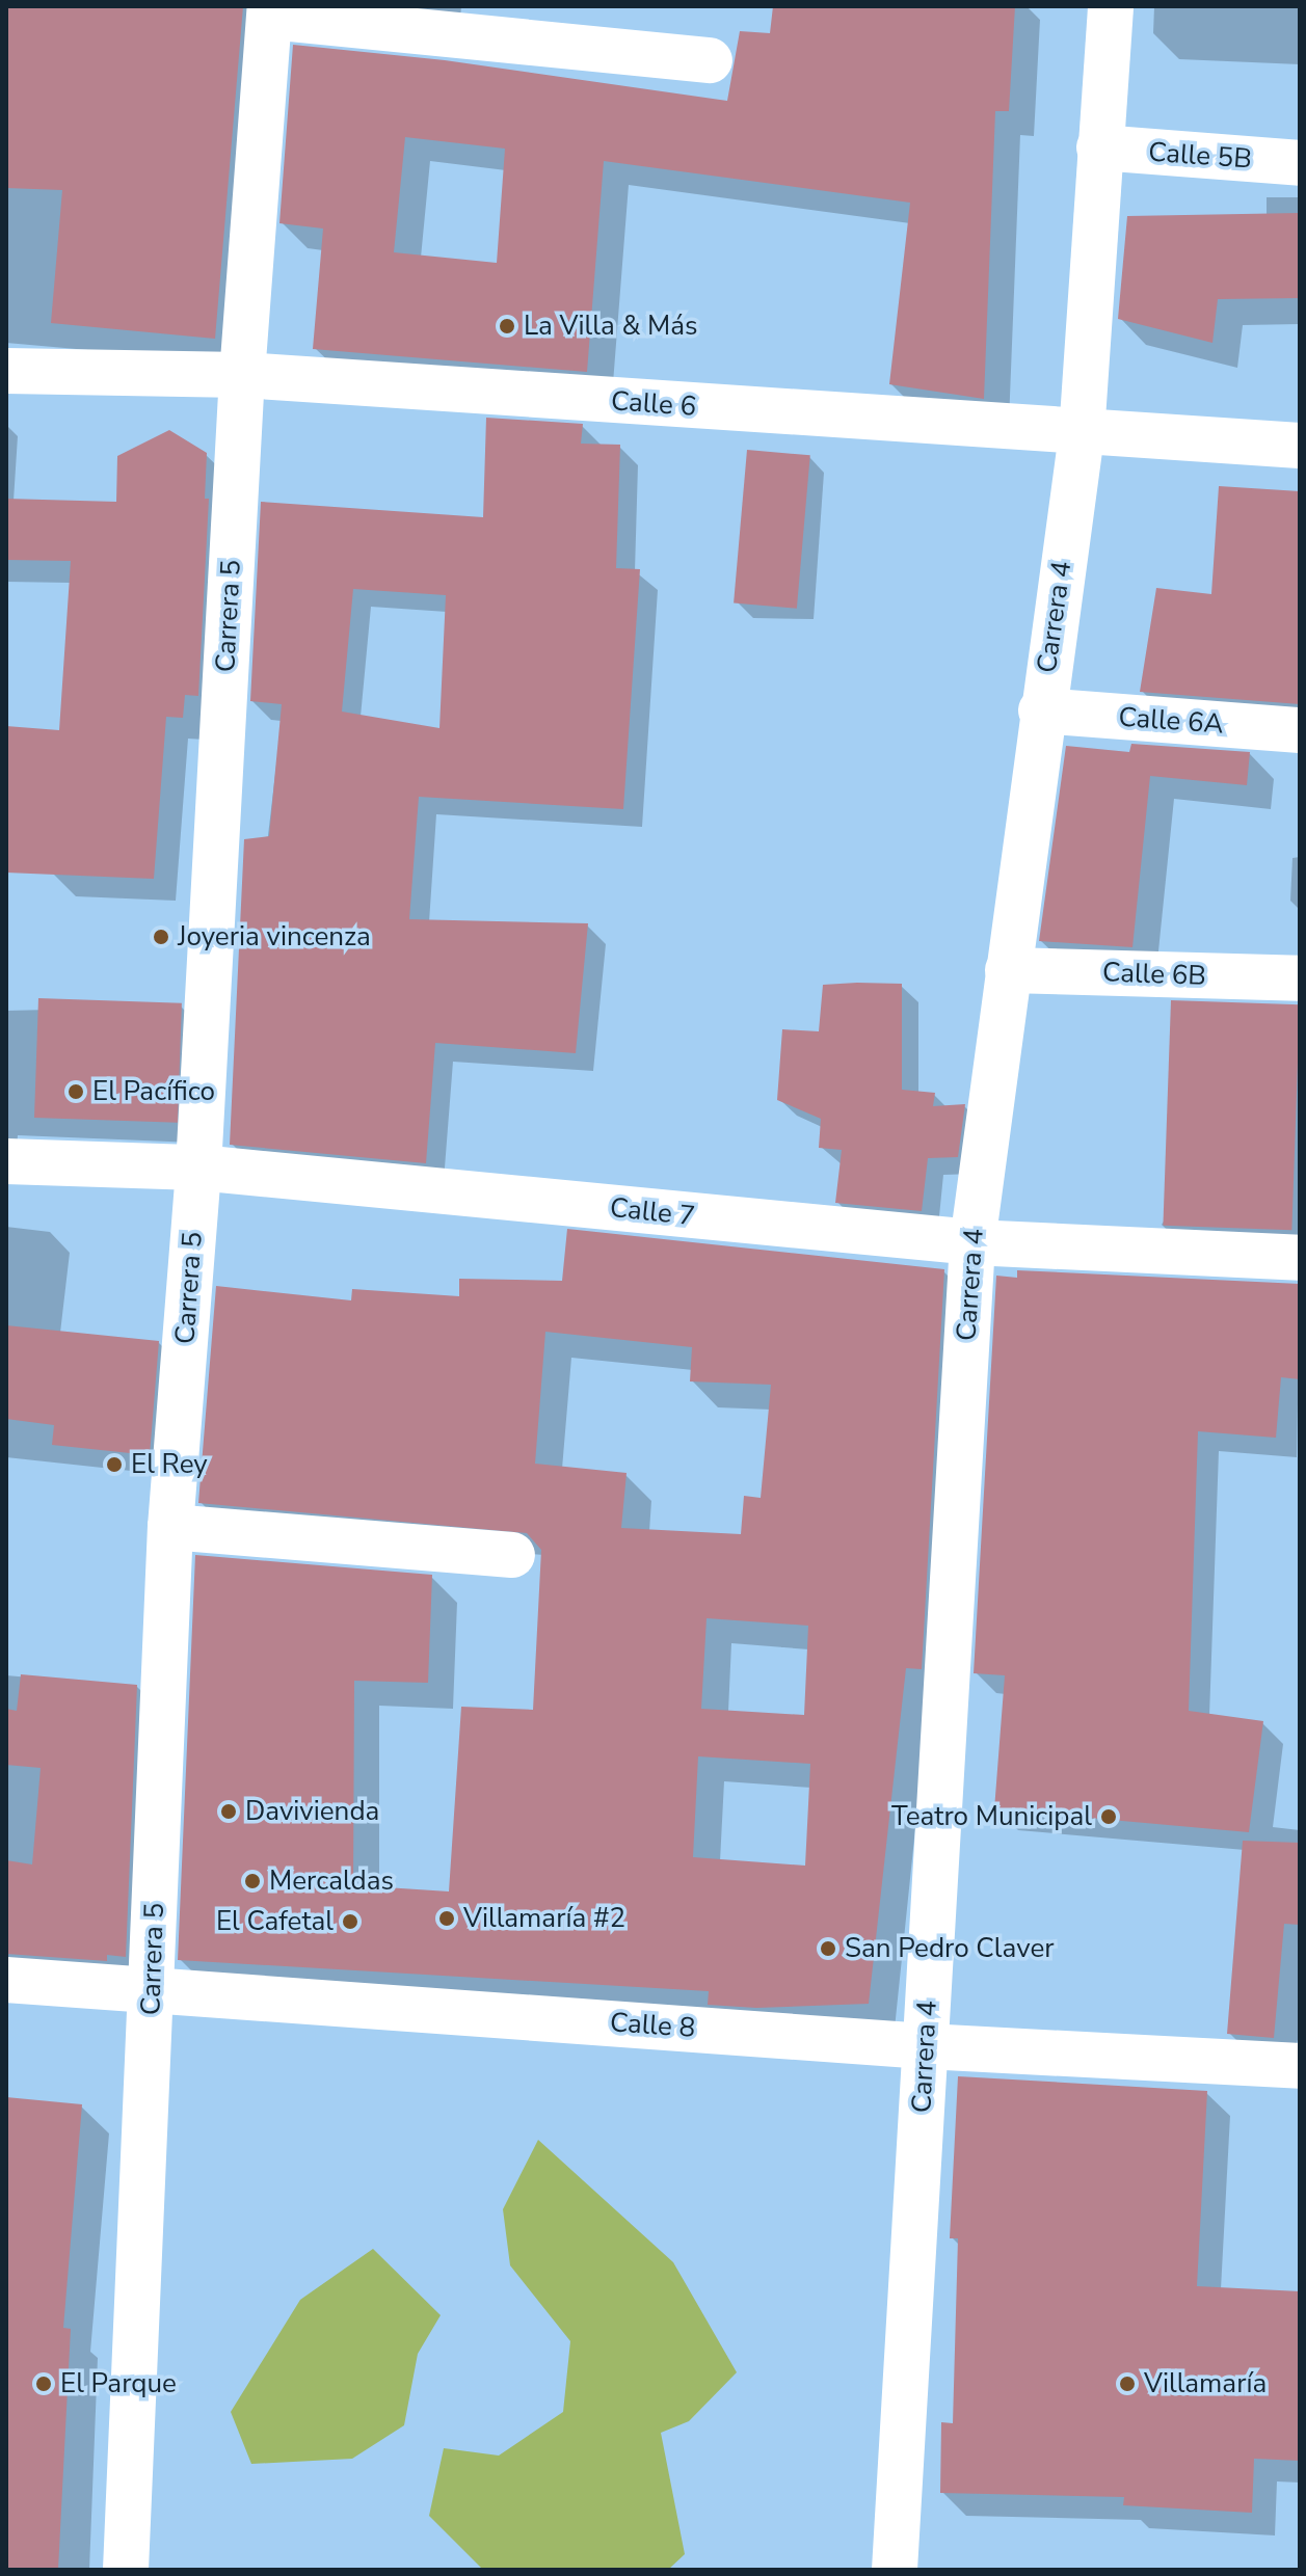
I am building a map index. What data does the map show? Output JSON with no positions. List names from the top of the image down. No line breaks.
{"streets":{"street":["Calle 5B","Calle 6","Carrera 5","Carrera 4","Calle 6A","Calle 6B","Calle 7","Calle 8"]},"crossings":[["Calle 5B","Carrera 4"],["Calle 6","Carrera 5"],["Calle 6","Carrera 4"],["Carrera 5","Calle 7"],["Carrera 5","Calle 8"],["Carrera 4","Calle 6A"],["Carrera 4","Calle 6B"],["Carrera 4","Calle 7"],["Carrera 4","Calle 8"]],"places":["La Villa & Más","Joyeria vincenza","El Pacífico","El Rey","Davivienda","Teatro Municipal","Mercaldas","Villamaría #2","El Cafetal","San Pedro Claver","El Parque","Villamaría"]}
